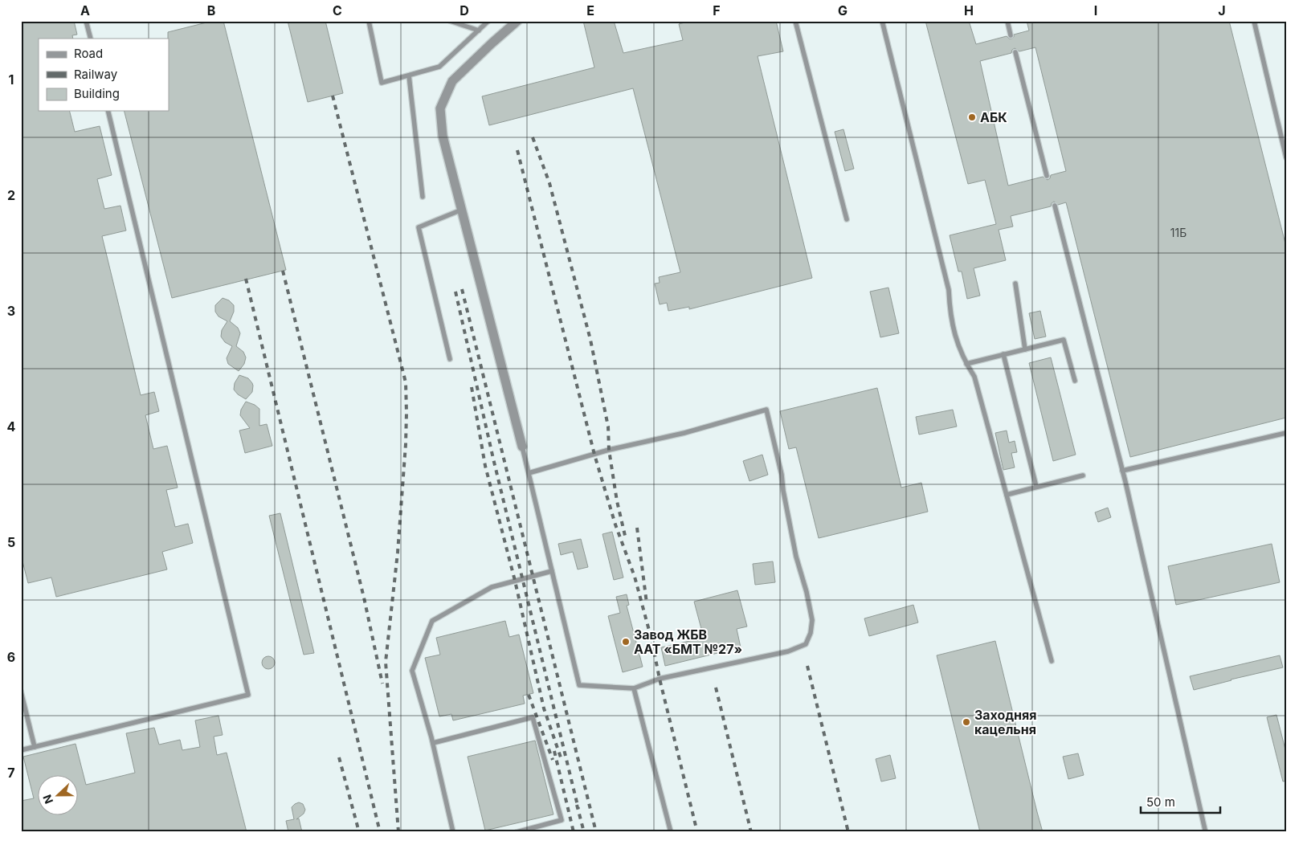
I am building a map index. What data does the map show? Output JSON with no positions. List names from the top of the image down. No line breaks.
{"places":["АБК","Завод ЖБВ ААТ «БМТ №27»","Заходняя кацельня"],"house_numbers":["11Б"],"legend":["Road","Railway","Building"],"scale_bar":"50 m","north":"left","grid":{"columns":["A","B","C","D","E","F","G","H","I","J"],"rows":["1","2","3","4","5","6","7"]}}
